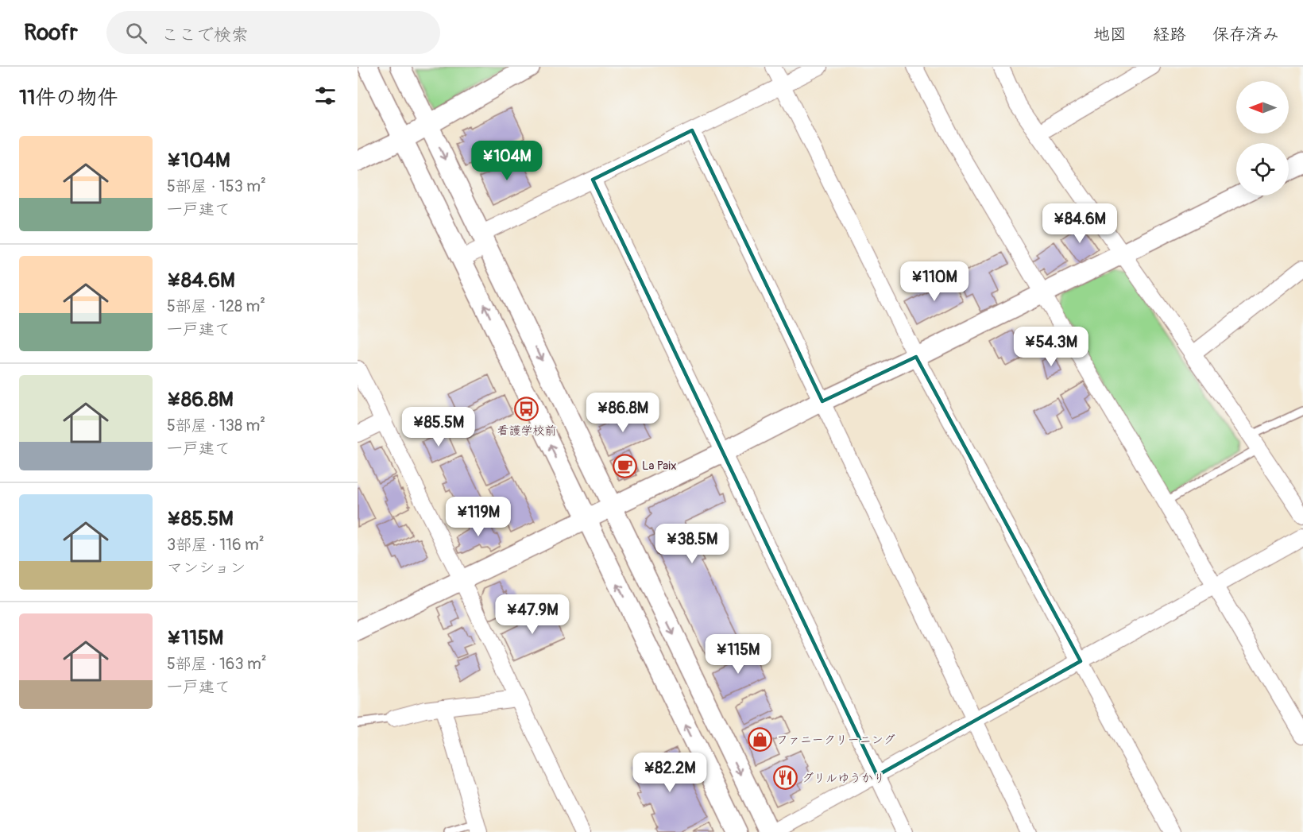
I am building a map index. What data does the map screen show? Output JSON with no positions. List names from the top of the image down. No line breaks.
{"places":{"bus stop":["看護学校前"],"cafe":["La Paix"],"shop":["ファニークリーニング"],"restaurant":["グリルゆうかり"]},"north":"left","page":{"header":"Roofr","search":"ここで検索","nav":["地図","経路","保存済み"],"heading":"11件の物件","list":[{"name":"¥104M","note":"5部屋 · 153 m² · 一戸建て"},{"name":"¥84.6M","note":"5部屋 · 128 m² · 一戸建て"},{"name":"¥86.8M","note":"5部屋 · 138 m² · 一戸建て"},{"name":"¥85.5M","note":"3部屋 · 116 m² · マンション"},{"name":"¥115M","note":"5部屋 · 163 m² · 一戸建て"}],"price":["¥104M","¥84.6M","¥110M","¥54.3M","¥86.8M","¥85.5M","¥119M","¥38.5M","¥47.9M","¥115M","¥82.2M"]}}
